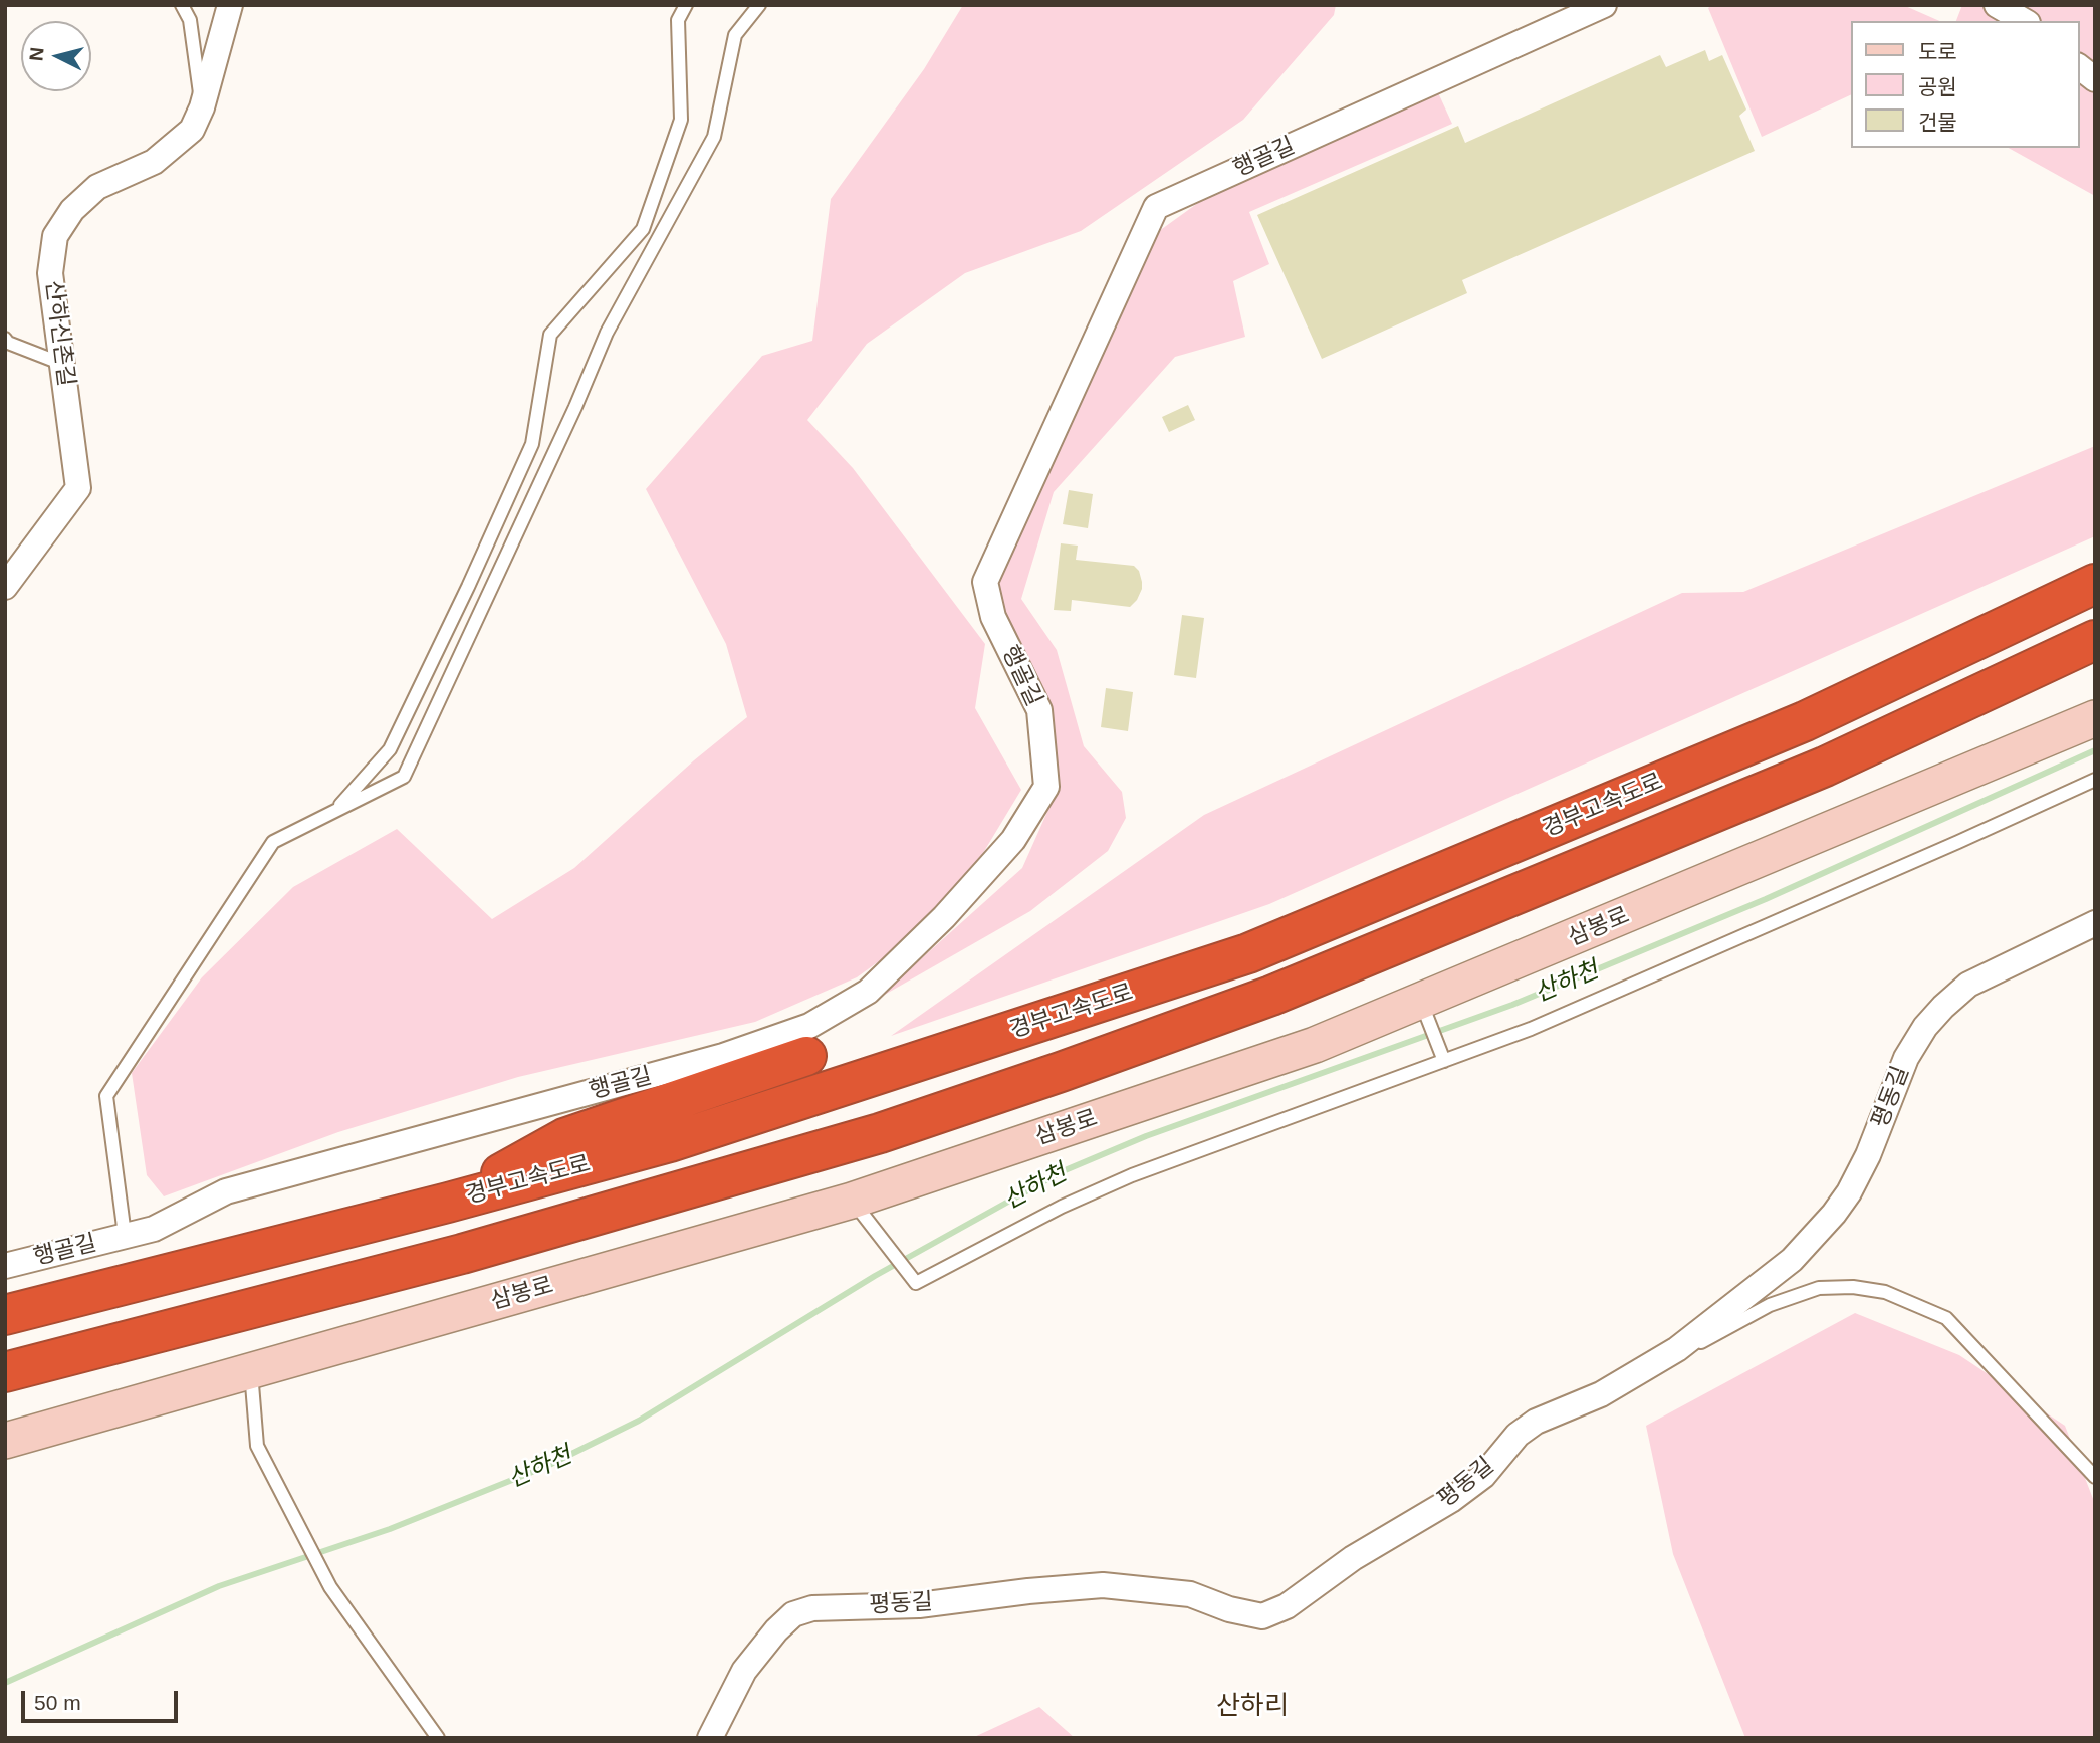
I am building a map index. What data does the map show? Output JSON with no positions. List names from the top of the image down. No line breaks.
{"streets":{"highway":["경부고속도로"],"main road":["삼봉로"],"street":["행골길","산하신촌길","평동길"]},"districts":["산하리"],"water":["산하천"],"legend":["도로","공원","건물"],"scale_bar":"50 m","north":"left"}
